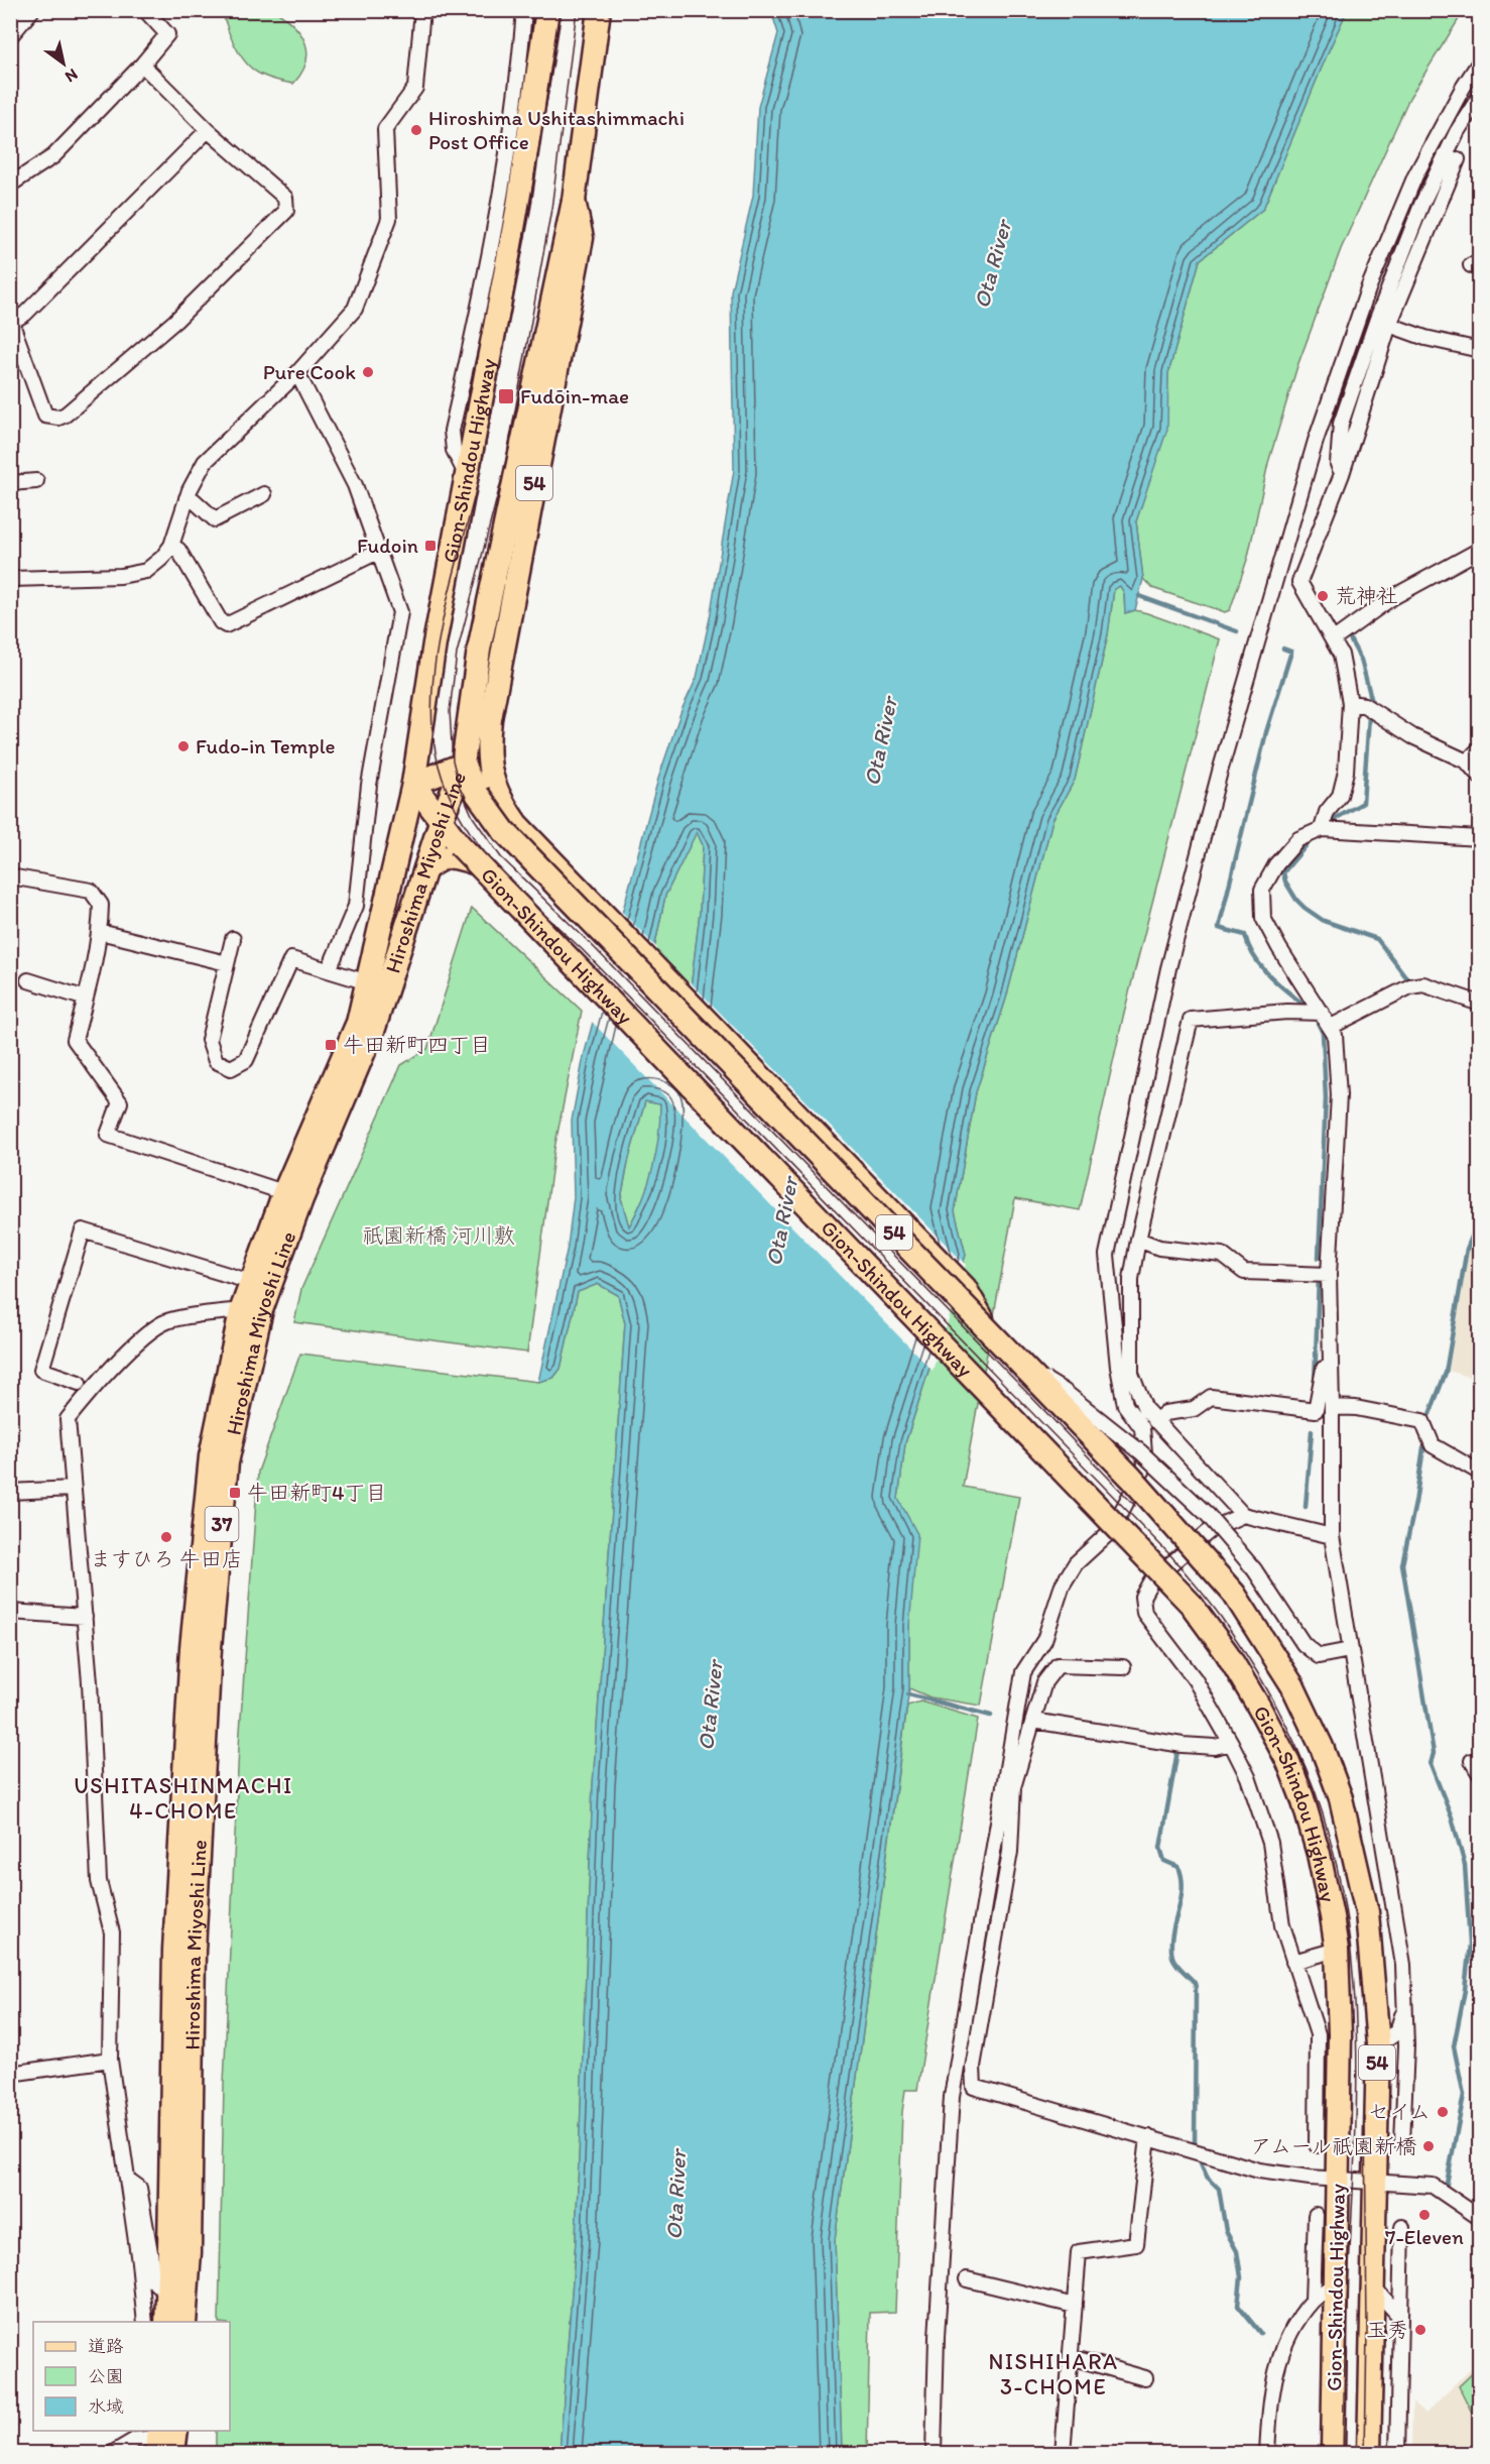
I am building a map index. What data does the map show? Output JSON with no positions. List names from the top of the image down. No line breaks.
{"streets":{"main road":["Gion-Shindou Highway","54","Hiroshima Miyoshi Line","37"]},"crossings":[["Gion-Shindou Highway","Hiroshima Miyoshi Line"]],"districts":["USHITASHINMACHI 4-CHOME","NISHIHARA 3-CHOME"],"water":["Ota River"],"parks":["祇園新橋 河川敷"],"places":{"other":["Hiroshima Ushitashimmachi Post Office","Pure Cook","荒神社","Fudo-in Temple","ますひろ 牛田店","セイム","アムール祇園新橋","7-Eleven","玉秀"],"transit":["Fudōin-mae","Fudoin","牛田新町四丁目","牛田新町4丁目"]},"legend":["道路","公園","水域"],"north":"bottom right"}
